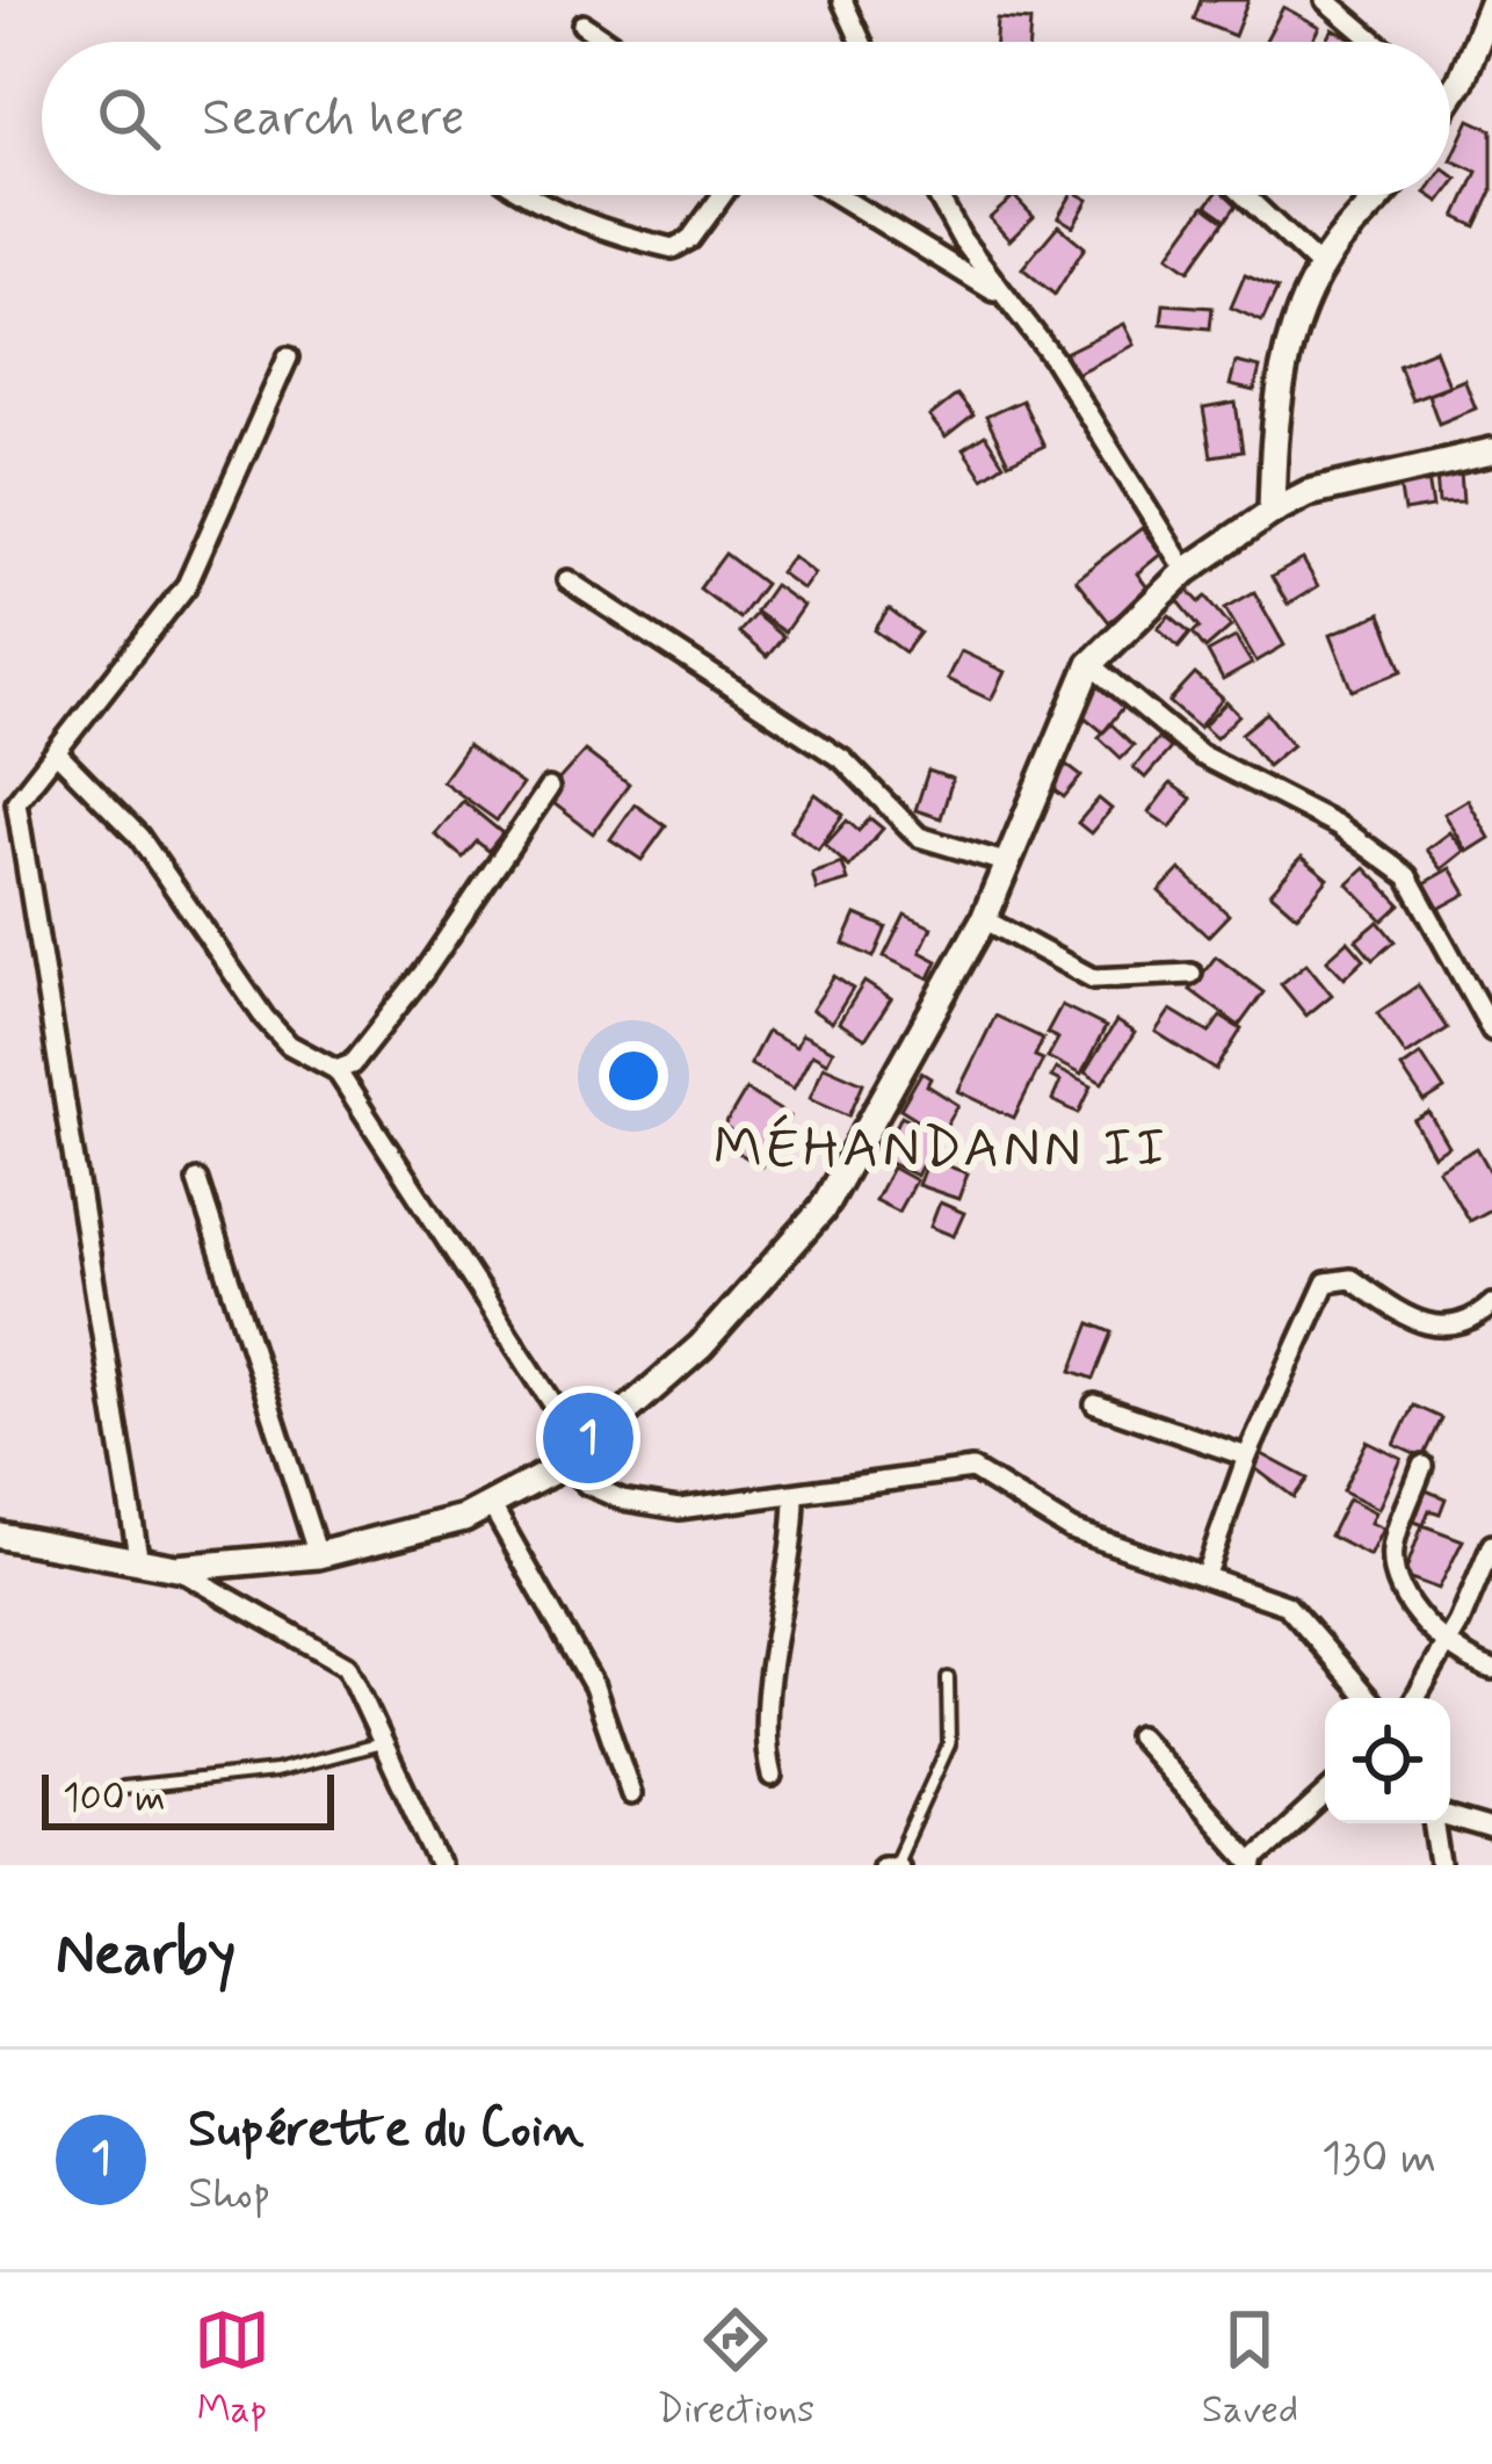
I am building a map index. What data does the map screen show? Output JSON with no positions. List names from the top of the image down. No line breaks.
{"districts":["MÉHANDANN II"],"scale_bar":"100 m","page":{"search":"Search here","pins":"1","scale":"100 m","heading":"Nearby","list":[{"mark":"1","name":"Supérette du Coin","note":"Shop","value":"130 m"}],"nav":["Map","Directions","Saved"]}}
